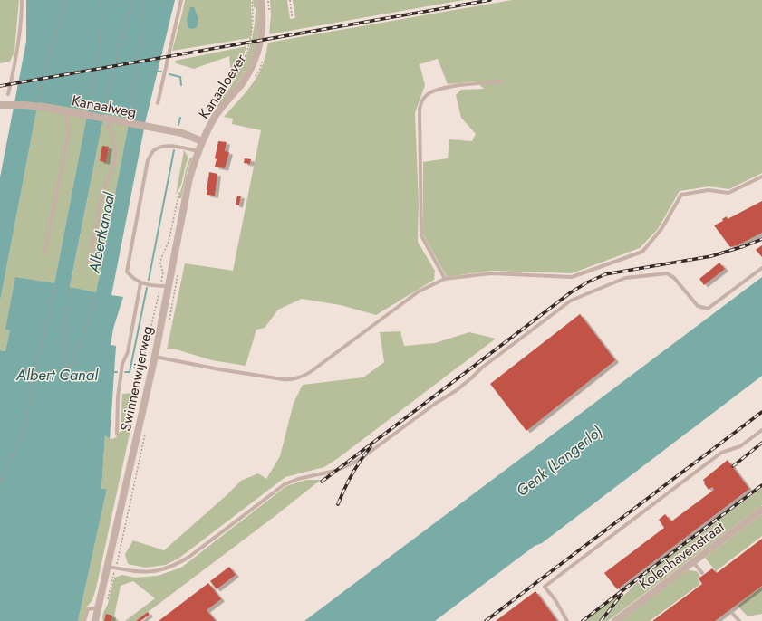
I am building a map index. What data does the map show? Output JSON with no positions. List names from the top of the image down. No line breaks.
{"streets":{"street":["Kanaaloever","Kanaalweg","Swinnenwijerweg","Kolenhavenstraat"]},"crossings":[["Kanaaloever","Kanaalweg"],["Kanaaloever","Swinnenwijerweg"],["Kanaalweg","Swinnenwijerweg"]],"water":["Albertkanaal","Albert Canal","Genk (Langerlo)"]}
